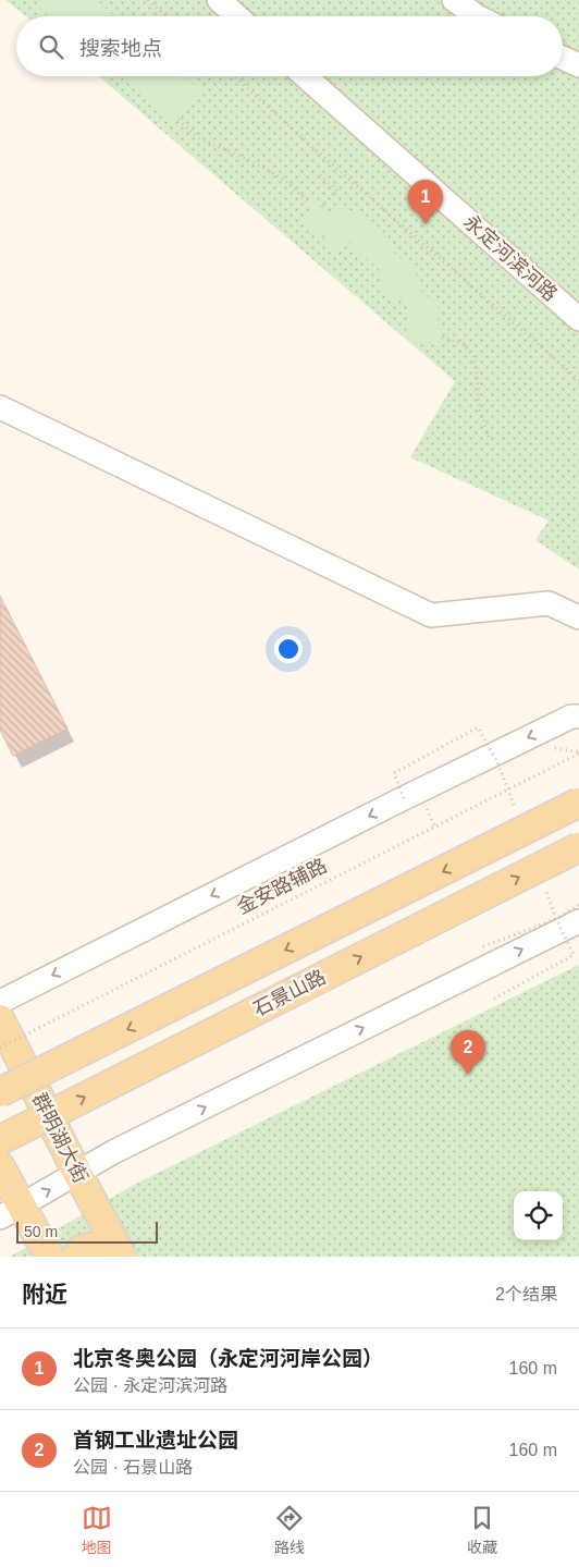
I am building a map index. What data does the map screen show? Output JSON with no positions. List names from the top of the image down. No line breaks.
{"streets":{"main road":["石景山路","群明湖大街"],"street":["永定河滨河路"],"path":["金安路辅路"]},"scale_bar":"50 m","page":{"search":"搜索地点","pins":["1","2"],"scale":"50 m","heading":["附近","2个结果"],"list":[{"mark":"1","name":"北京冬奥公园（永定河河岸公园）","note":"公园 · 永定河滨河路","value":"160 m"},{"mark":"2","name":"首钢工业遗址公园","note":"公园 · 石景山路","value":"160 m"}],"nav":["地图","路线","收藏"]}}
